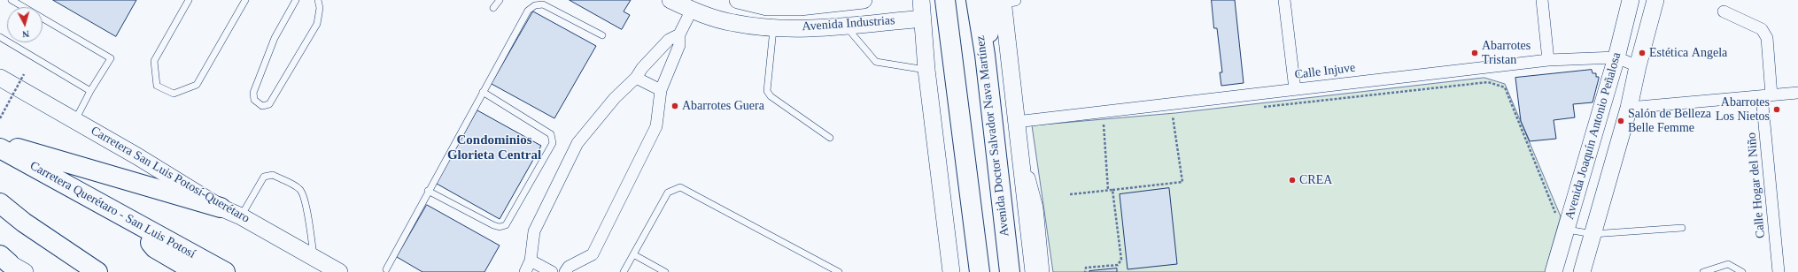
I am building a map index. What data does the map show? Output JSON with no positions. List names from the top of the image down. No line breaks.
{"streets":{"highway":["Avenida Doctor Salvador Nava Martínez","Carretera Querétaro - San Luis Potosí"],"main road":["Avenida Industrias","Avenida Joaquín Antonio Peñalosa","Carretera San Luis Potosí-Querétaro"],"street":["Calle Injuve","Calle Hogar del Niño"]},"crossings":[["Calle Injuve","Avenida Doctor Salvador Nava Martínez"],["Calle Injuve","Avenida Joaquín Antonio Peñalosa"]],"districts":["Condominios Glorieta Central"],"places":["Abarrotes Tristan","Estética Angela","Abarrotes Guera","Abarrotes Los Nietos","Salón de Belleza Belle Femme","CREA"],"north":"bottom"}
